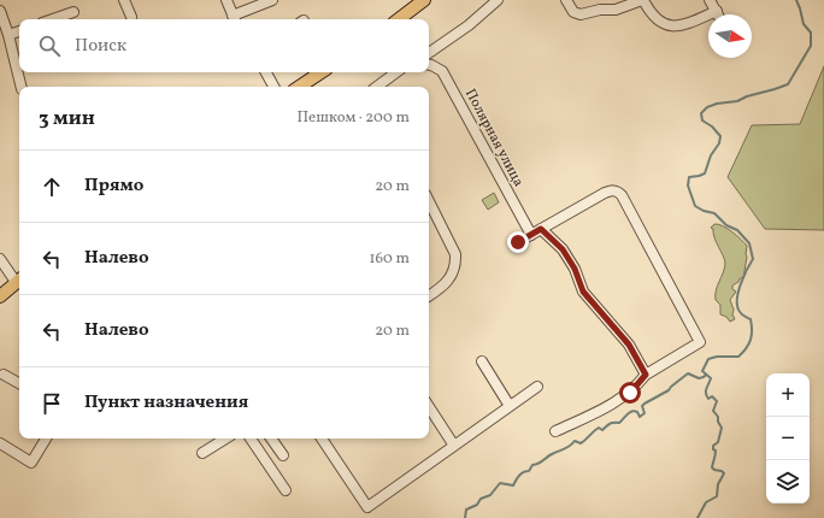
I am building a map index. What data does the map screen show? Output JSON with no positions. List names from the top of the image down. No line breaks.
{"streets":{"street":["Полярная улица"]},"north":"right","page":{"search":"Поиск","heading":["3 мин","Пешком · 200 m"],"list":[["Прямо","20 m"],["Налево","160 m"],["Налево","20 m"],"Пункт назначения"],"map_buttons":["+","−"]}}
